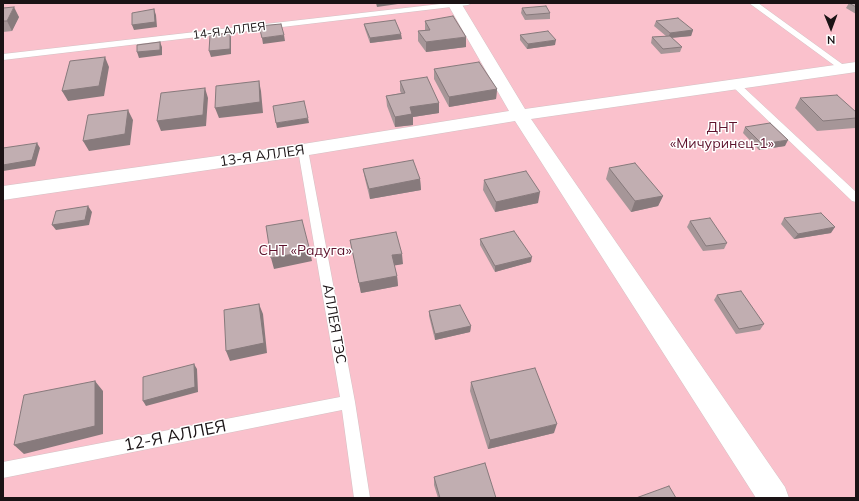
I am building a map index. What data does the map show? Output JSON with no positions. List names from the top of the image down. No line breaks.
{"streets":{"street":["13-Я АЛЛЕЯ"],"lane":["14-Я АЛЛЕЯ","АЛЛЕЯ ТЭС","12-Я АЛЛЕЯ"]},"crossings":[["13-Я АЛЛЕЯ","АЛЛЕЯ ТЭС"],["АЛЛЕЯ ТЭС","12-Я АЛЛЕЯ"]],"parks":["ДНТ «Мичуринец-1»","СНТ «Радуга»"],"north":"bottom"}
